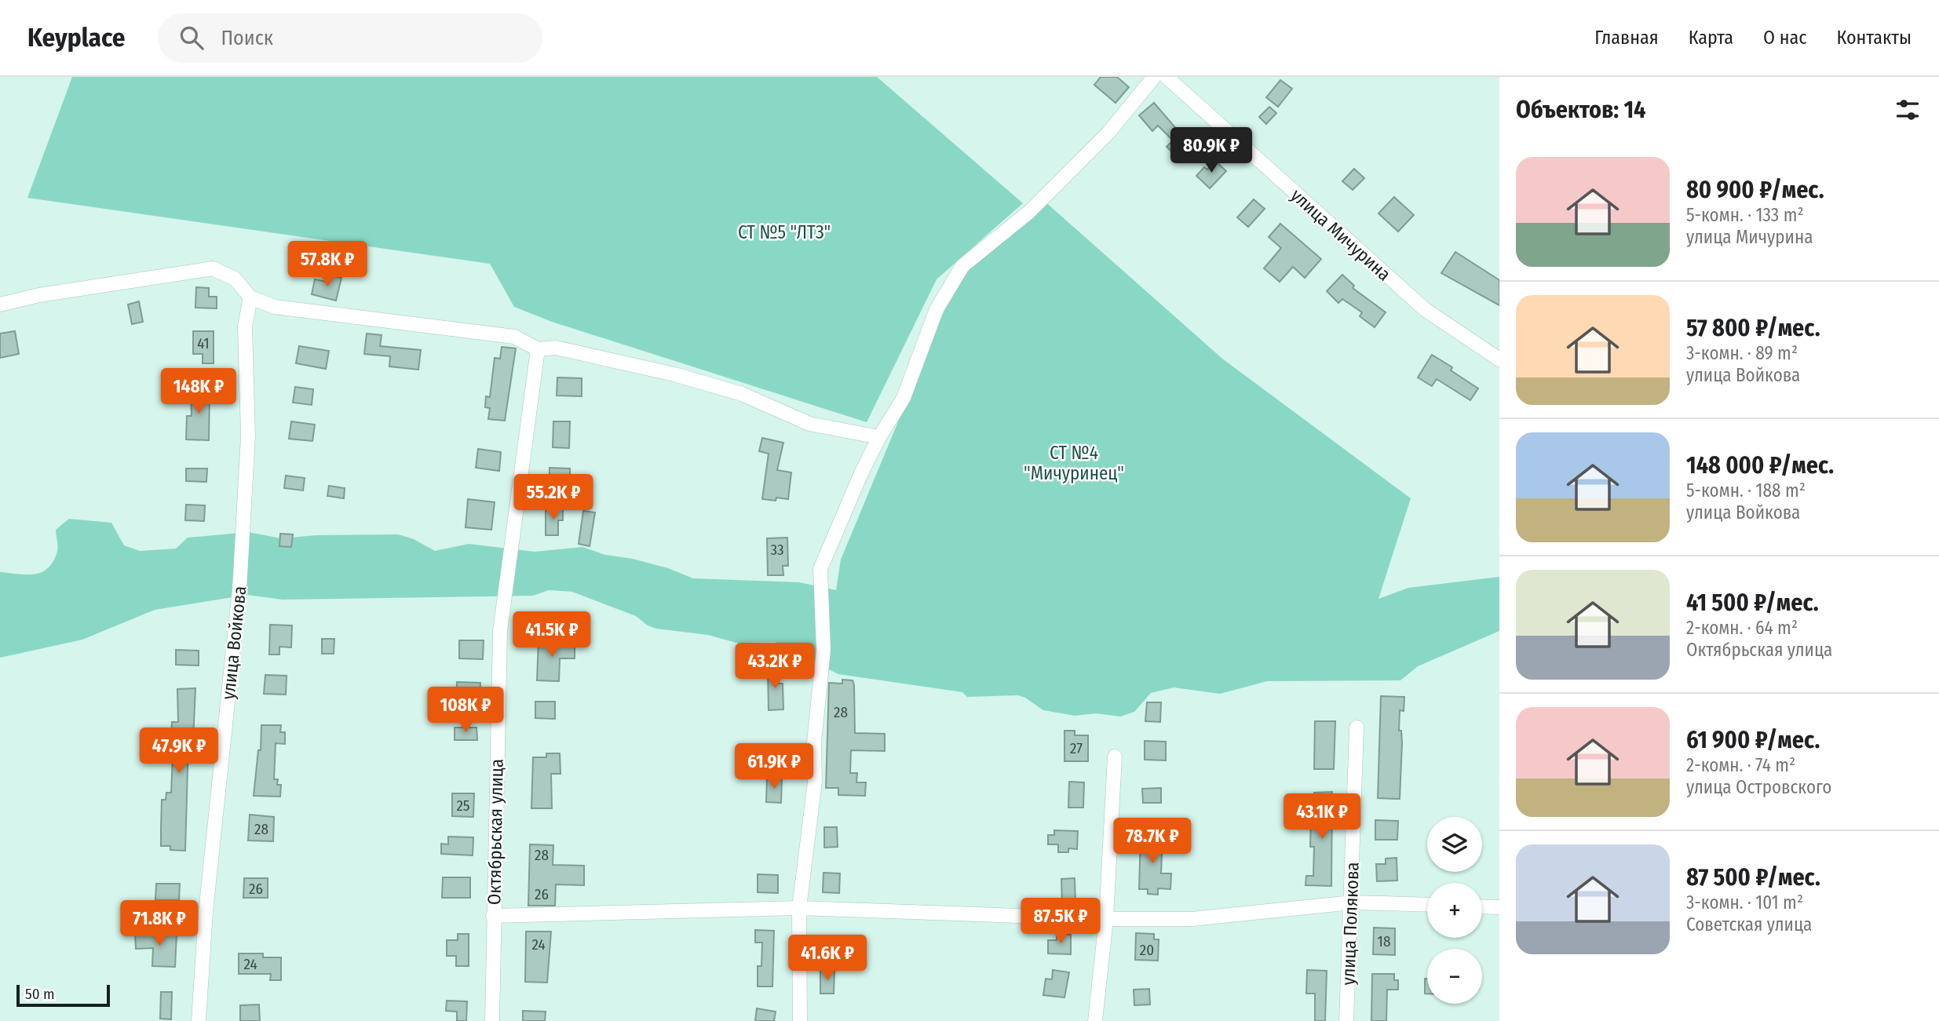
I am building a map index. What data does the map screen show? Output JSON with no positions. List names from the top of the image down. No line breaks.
{"streets":{"street":["улица Мичурина","улица Войкова","Октябрьская улица","улица Полякова"]},"parks":["СТ №5 \"ЛТЗ\"","СТ №4 \"Мичуринец\""],"house_numbers":["41","33","28","27","25","28","28","26","26","18","24","20","24"],"scale_bar":"50 m","page":{"header":"Keyplace","search":"Поиск","nav":["Главная","Карта","О нас","Контакты"],"heading":"Объектов: 14","price":["80.9K ₽","57.8K ₽","148K ₽","55.2K ₽","41.5K ₽","43.2K ₽","108K ₽","47.9K ₽","61.9K ₽","43.1K ₽","78.7K ₽","87.5K ₽","71.8K ₽","41.6K ₽"],"list":[{"name":"80 900 ₽/мес.","note":"5-комн. · 133 m² · улица Мичурина"},{"name":"57 800 ₽/мес.","note":"3-комн. · 89 m² · улица Войкова"},{"name":"148 000 ₽/мес.","note":"5-комн. · 188 m² · улица Войкова"},{"name":"41 500 ₽/мес.","note":"2-комн. · 64 m² · Октябрьская улица"},{"name":"61 900 ₽/мес.","note":"2-комн. · 74 m² · улица Островского"},{"name":"87 500 ₽/мес.","note":"3-комн. · 101 m² · Советская улица"}],"map_buttons":["+","−"],"scale":"50 m"}}
